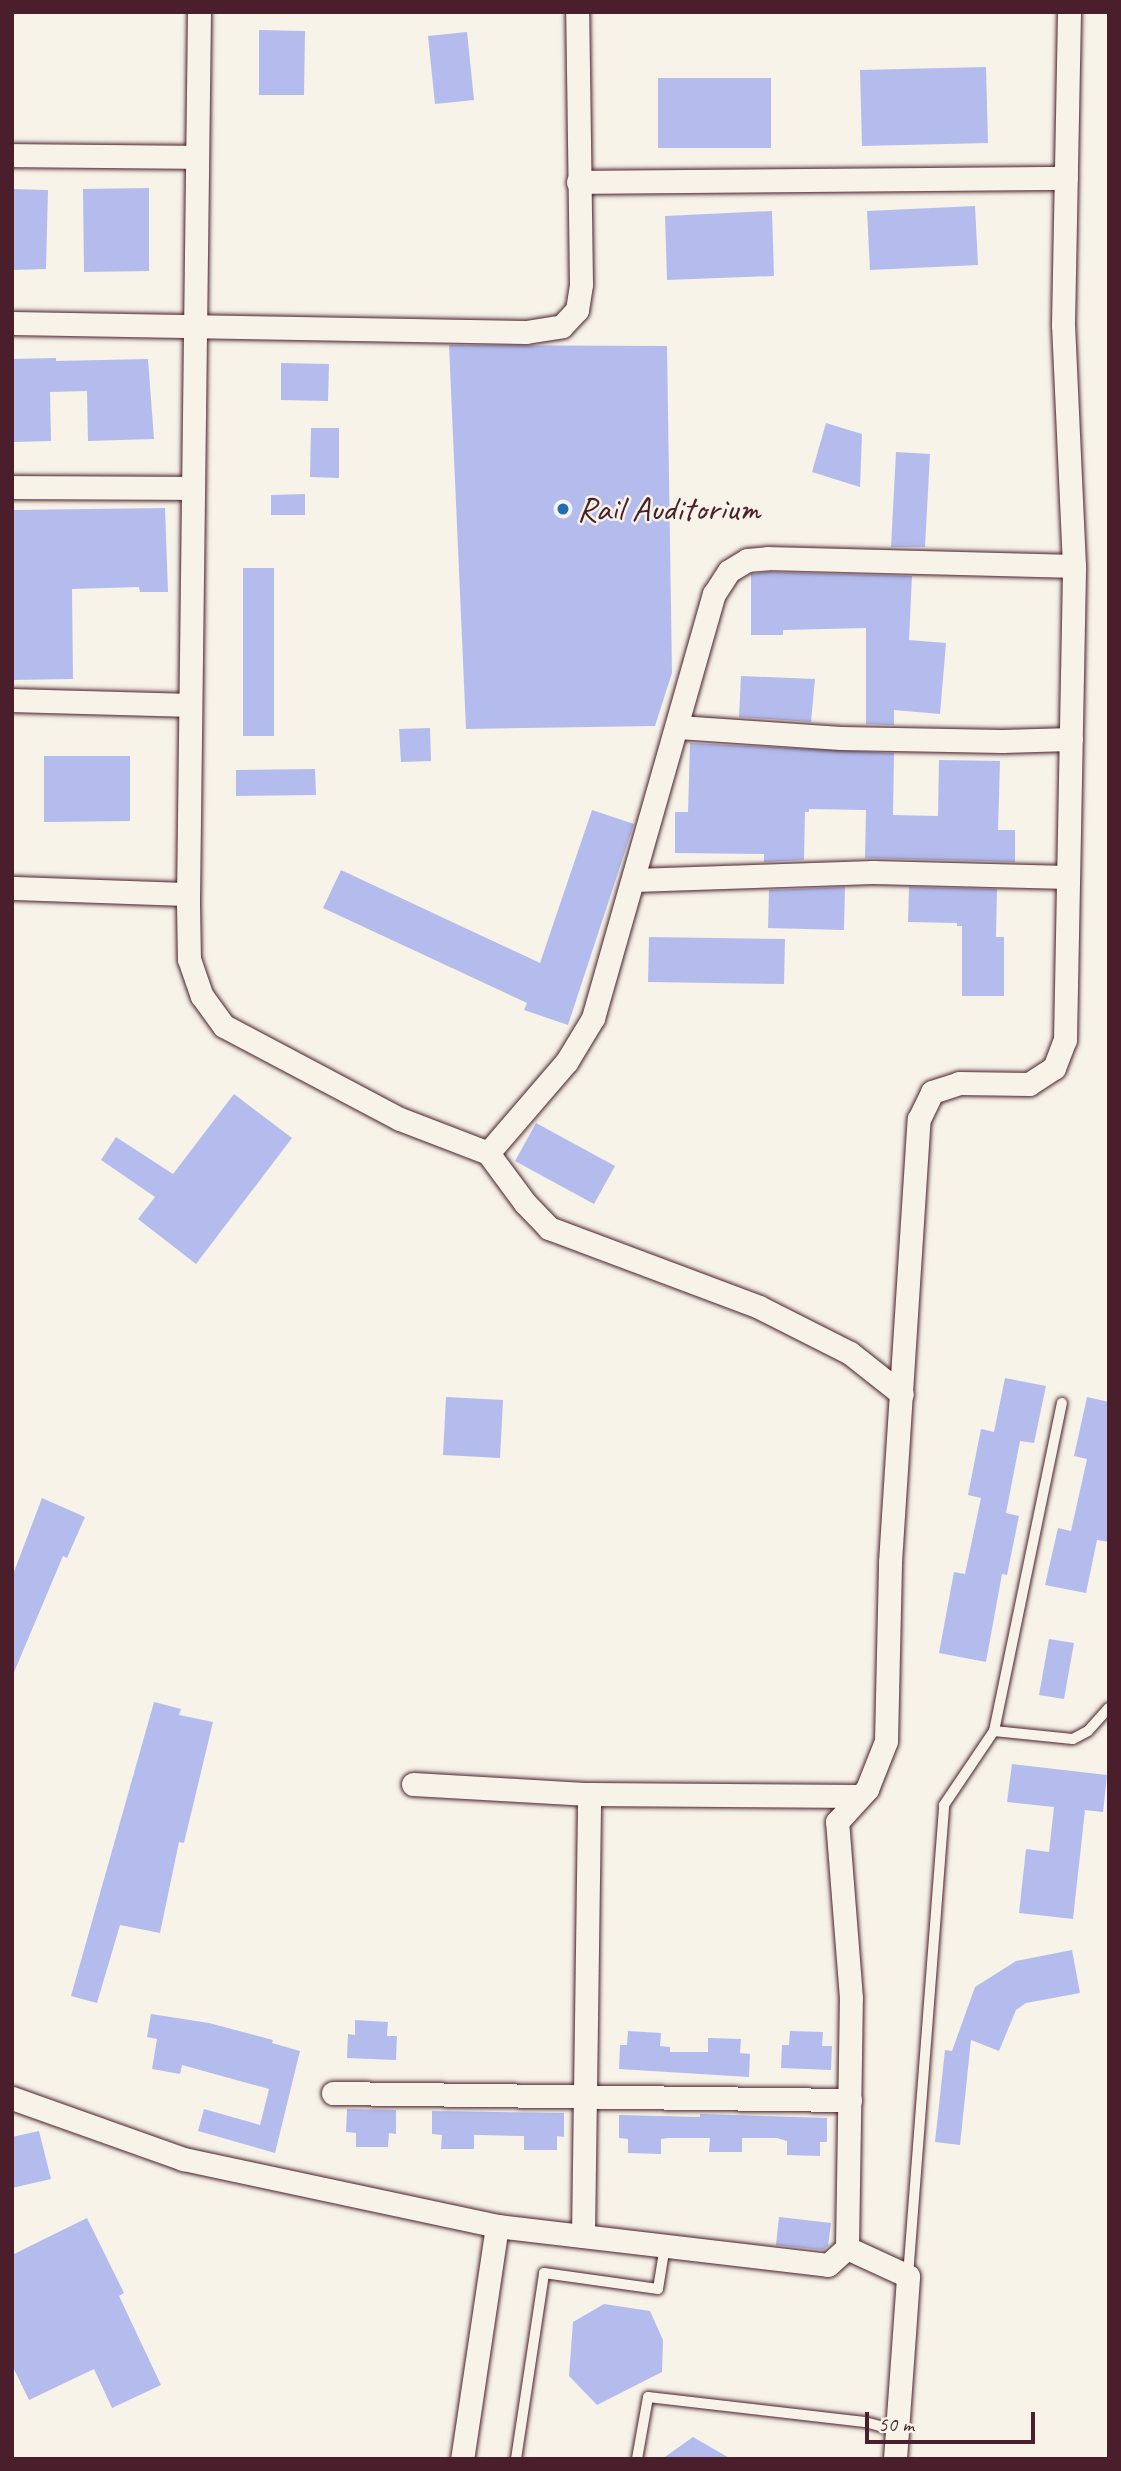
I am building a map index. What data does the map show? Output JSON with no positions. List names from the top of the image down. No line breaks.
{"places":["Rail Auditorium"],"scale_bar":"50 m"}
